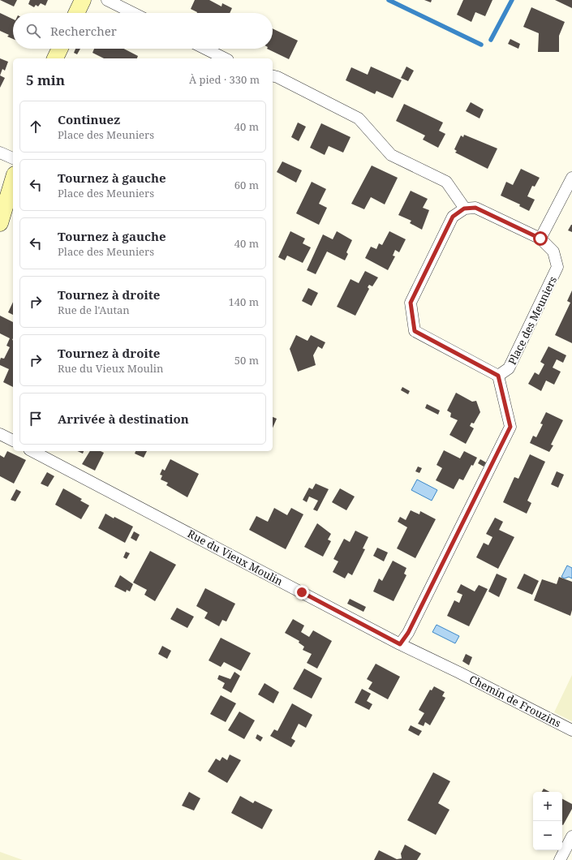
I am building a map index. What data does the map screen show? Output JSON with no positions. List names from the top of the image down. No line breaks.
{"streets":{"street":["Place des Meuniers","Rue du Vieux Moulin","Chemin de Frouzins"]},"crossings":[["Rue du Vieux Moulin","Chemin de Frouzins"]],"page":{"search":"Rechercher","heading":["5 min","À pied · 330 m"],"list":[["Continuez","Place des Meuniers","40 m"],["Tournez à gauche","Place des Meuniers","60 m"],["Tournez à gauche","Place des Meuniers","40 m"],["Tournez à droite","Rue de l'Autan","140 m"],["Tournez à droite","Rue du Vieux Moulin","50 m"],"Arrivée à destination"],"map_buttons":["+","−"]}}
